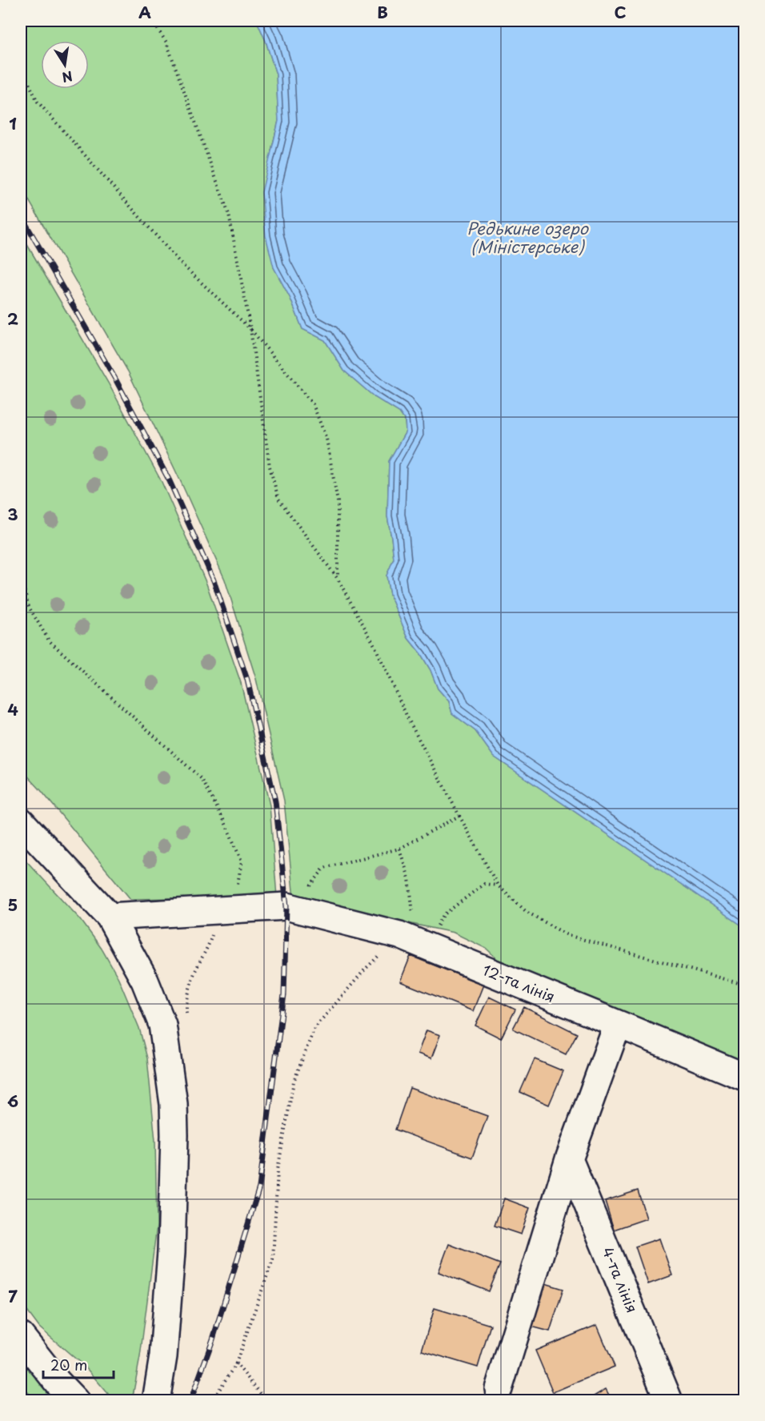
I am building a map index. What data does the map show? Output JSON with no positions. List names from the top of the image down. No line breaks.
{"streets":{"street":["12-та лінія","4-та лінія"]},"water":["Редькине озеро (Міністерське)"],"scale_bar":"20 m","north":"bottom","grid":{"columns":["A","B","C"],"rows":["1","2","3","4","5","6","7"]}}
